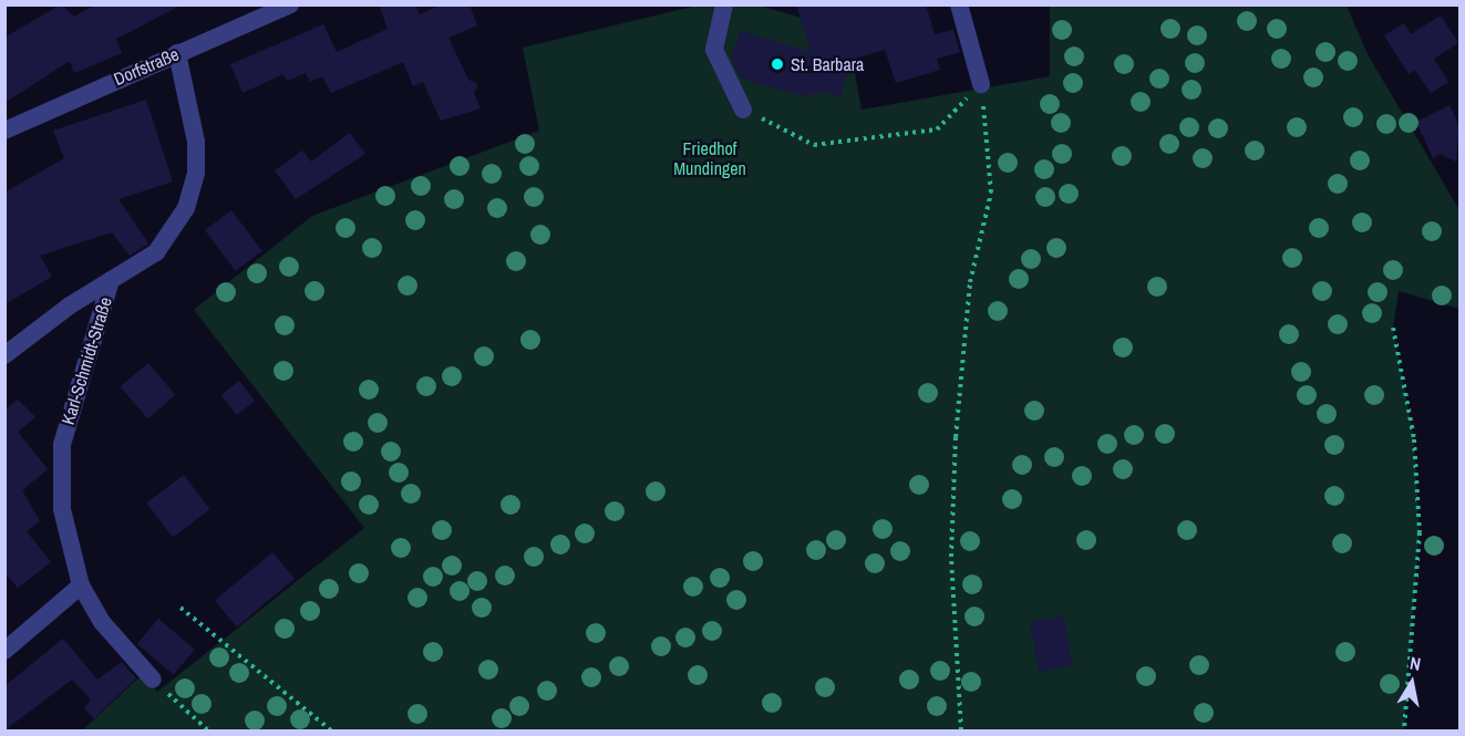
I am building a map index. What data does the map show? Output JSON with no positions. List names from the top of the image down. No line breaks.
{"streets":{"street":["Dorfstraße","Karl-Schmidt-Straße"]},"crossings":[["Dorfstraße","Karl-Schmidt-Straße"]],"parks":["Friedhof Mundingen"],"places":["St. Barbara"],"north":"top"}
